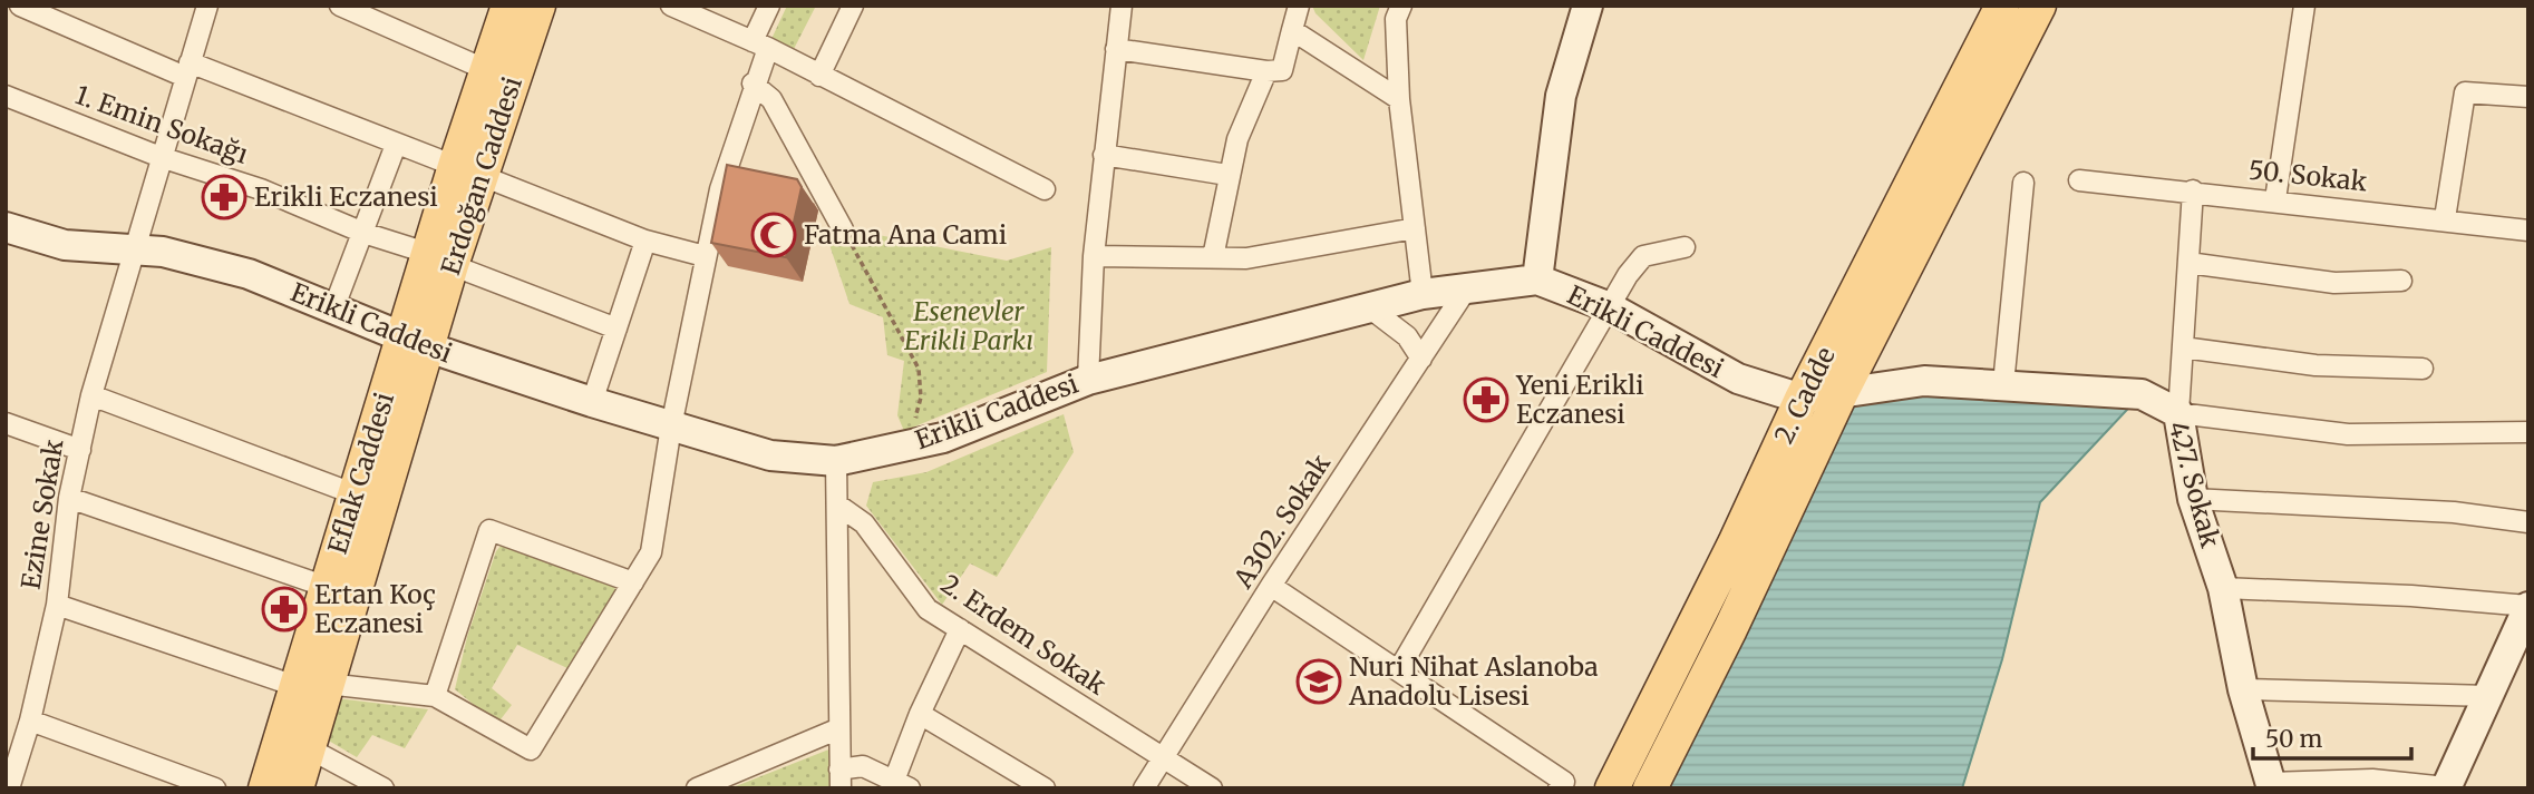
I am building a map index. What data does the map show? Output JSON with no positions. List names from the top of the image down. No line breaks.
{"streets":{"main road":["Erdoğan Caddesi","Erikli Caddesi","2. Cadde","Eflak Caddesi","427. Sokak"],"street":["1. Emin Sokağı","50. Sokak","Ezine Sokak","A302. Sokak","2. Erdem Sokak"]},"crossings":[["1. Emin Sokağı","Erdoğan Caddesi"],["1. Emin Sokağı","Ezine Sokak"],["Erdoğan Caddesi","Erikli Caddesi"],["Erdoğan Caddesi","Eflak Caddesi"],["Erikli Caddesi","2. Cadde"],["Erikli Caddesi","Eflak Caddesi"],["Erikli Caddesi","427. Sokak"],["Erikli Caddesi","Ezine Sokak"],["Erikli Caddesi","A302. Sokak"],["2. Cadde","427. Sokak"],["A302. Sokak","2. Erdem Sokak"]],"parks":["Esenevler Erikli Parkı"],"places":{"pharmacy":["Erikli Eczanesi","Yeni Erikli Eczanesi","Ertan Koç Eczanesi"],"mosque":["Fatma Ana Cami"],"school or university":["Nuri Nihat Aslanoba Anadolu Lisesi"]},"scale_bar":"50 m"}
